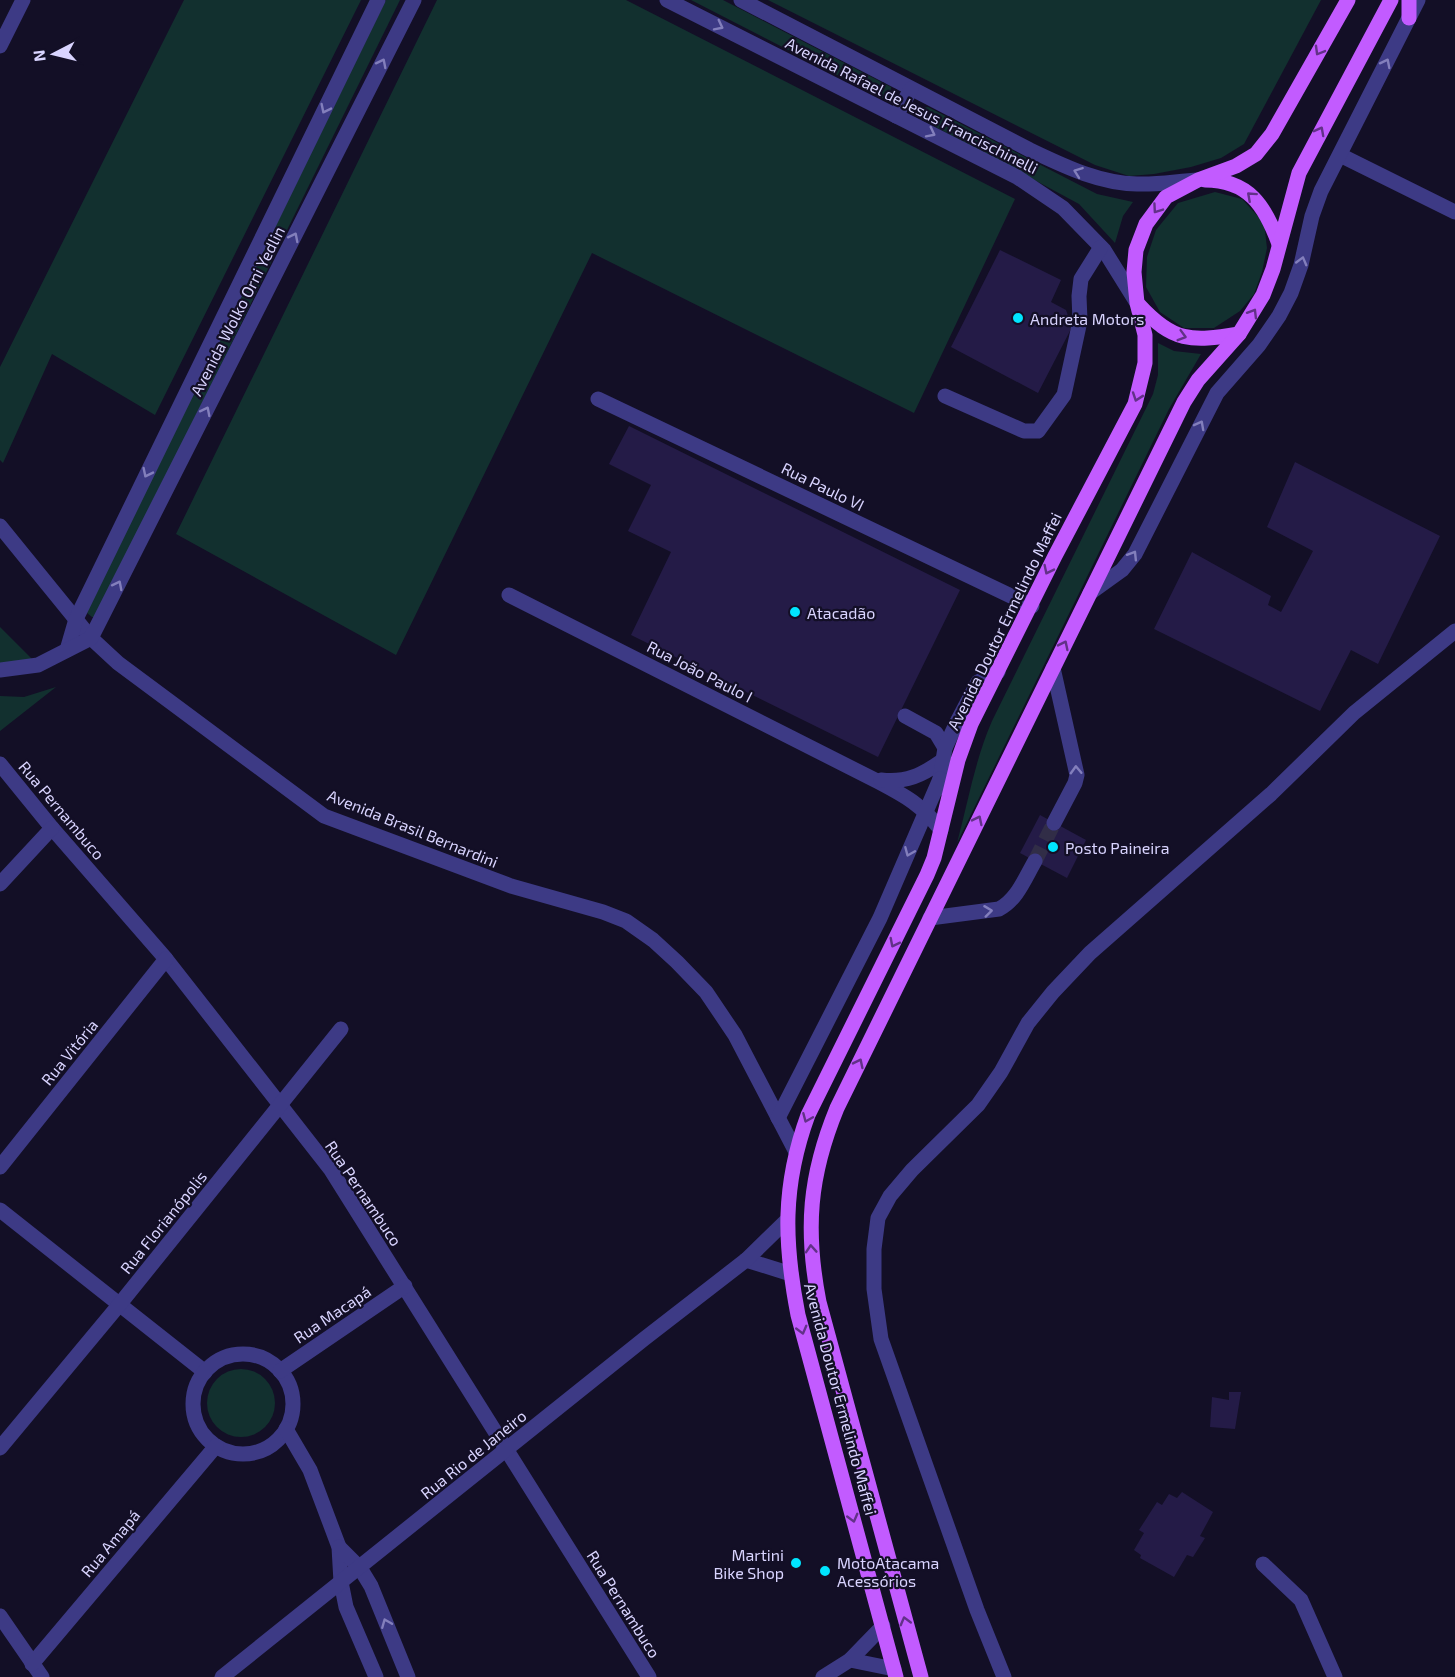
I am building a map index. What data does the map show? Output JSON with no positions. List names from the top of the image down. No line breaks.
{"streets":{"main road":["Avenida Doutor Ermelindo Maffei"],"street":["Avenida Rafael de Jesus Francischinelli","Avenida Wolko Orni Yedlin","Rua Paulo VI","Rua João Paulo I","Rua Pernambuco","Avenida Brasil Bernardini","Rua Vitória","Rua Florianópolis","Rua Macapá","Rua Rio de Janeiro","Rua Amapá"]},"crossings":[["Avenida Rafael de Jesus Francischinelli","Avenida Doutor Ermelindo Maffei"],["Avenida Wolko Orni Yedlin","Avenida Brasil Bernardini"],["Rua Paulo VI","Avenida Doutor Ermelindo Maffei"],["Avenida Doutor Ermelindo Maffei","Rua João Paulo I"],["Avenida Doutor Ermelindo Maffei","Avenida Brasil Bernardini"],["Avenida Doutor Ermelindo Maffei","Rua Rio de Janeiro"],["Rua Pernambuco","Rua Vitória"],["Rua Pernambuco","Rua Florianópolis"],["Rua Pernambuco","Rua Macapá"],["Rua Pernambuco","Rua Rio de Janeiro"],["Rua Macapá","Rua Amapá"]],"places":["Andreta Motors","Atacadão","Posto Paineira","Martini Bike Shop","MotoAtacama Acessórios"],"north":"left"}
